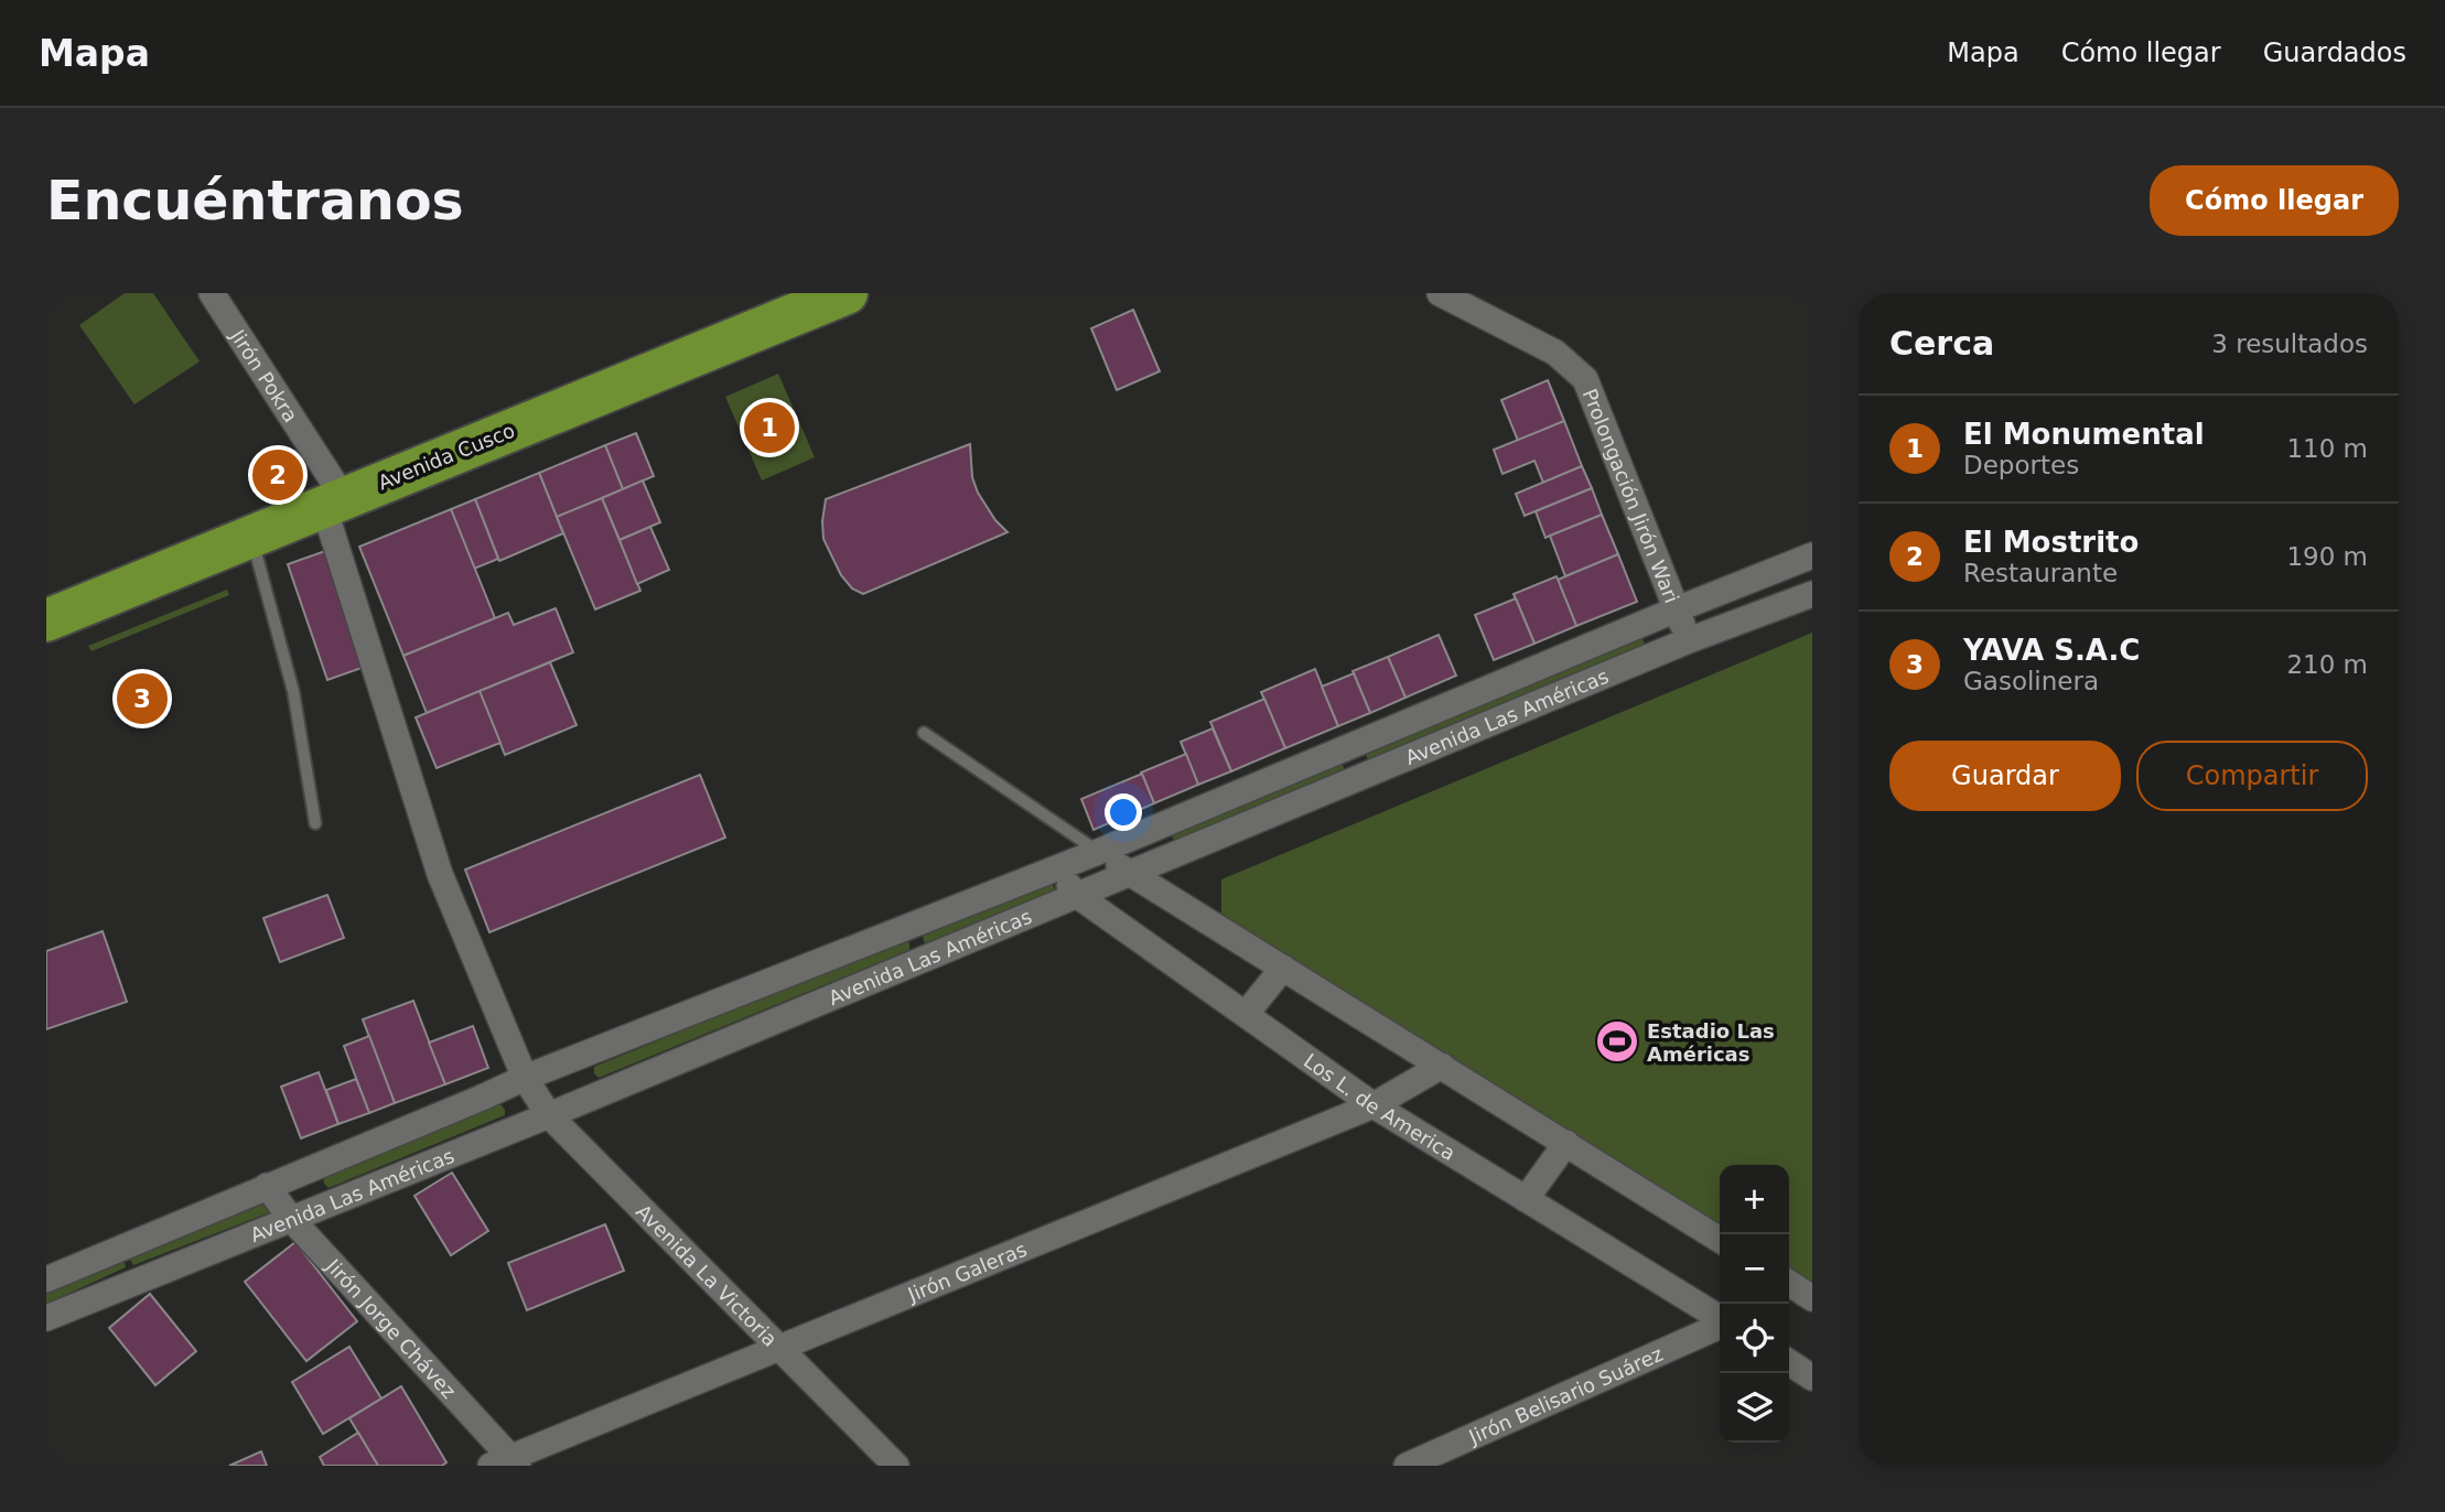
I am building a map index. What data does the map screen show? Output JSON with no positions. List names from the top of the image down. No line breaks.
{"streets":{"highway":["Avenida Cusco"],"street":["Jirón Pokra","Prolongación Jirón Wari","Avenida Las Américas","Los L. de America","Jirón Galeras","Avenida La Victoria","Jirón Jorge Chávez","Jirón Belisario Suárez"]},"crossings":[["Jirón Pokra","Avenida Cusco"],["Jirón Pokra","Avenida Las Américas"],["Jirón Pokra","Avenida La Victoria"],["Prolongación Jirón Wari","Avenida Las Américas"],["Avenida Las Américas","Los L. de America"],["Avenida Las Américas","Avenida La Victoria"],["Avenida Las Américas","Jirón Jorge Chávez"],["Los L. de America","Jirón Galeras"],["Jirón Galeras","Avenida La Victoria"],["Jirón Galeras","Jirón Jorge Chávez"]],"places":{"sports":["Estadio Las Américas"]},"page":{"header":"Mapa","nav":["Mapa","Cómo llegar","Guardados"],"buttons":["Cómo llegar",["Guardar","Compartir"]],"title":"Encuéntranos","heading":["Cerca","3 resultados"],"list":[{"mark":"1","name":"El Monumental","note":"Deportes","value":"110 m"},{"mark":"2","name":"El Mostrito","note":"Restaurante","value":"190 m"},{"mark":"3","name":"YAVA S.A.C","note":"Gasolinera","value":"210 m"}],"pins":["1","2","3"],"map_buttons":["+","−"]}}
